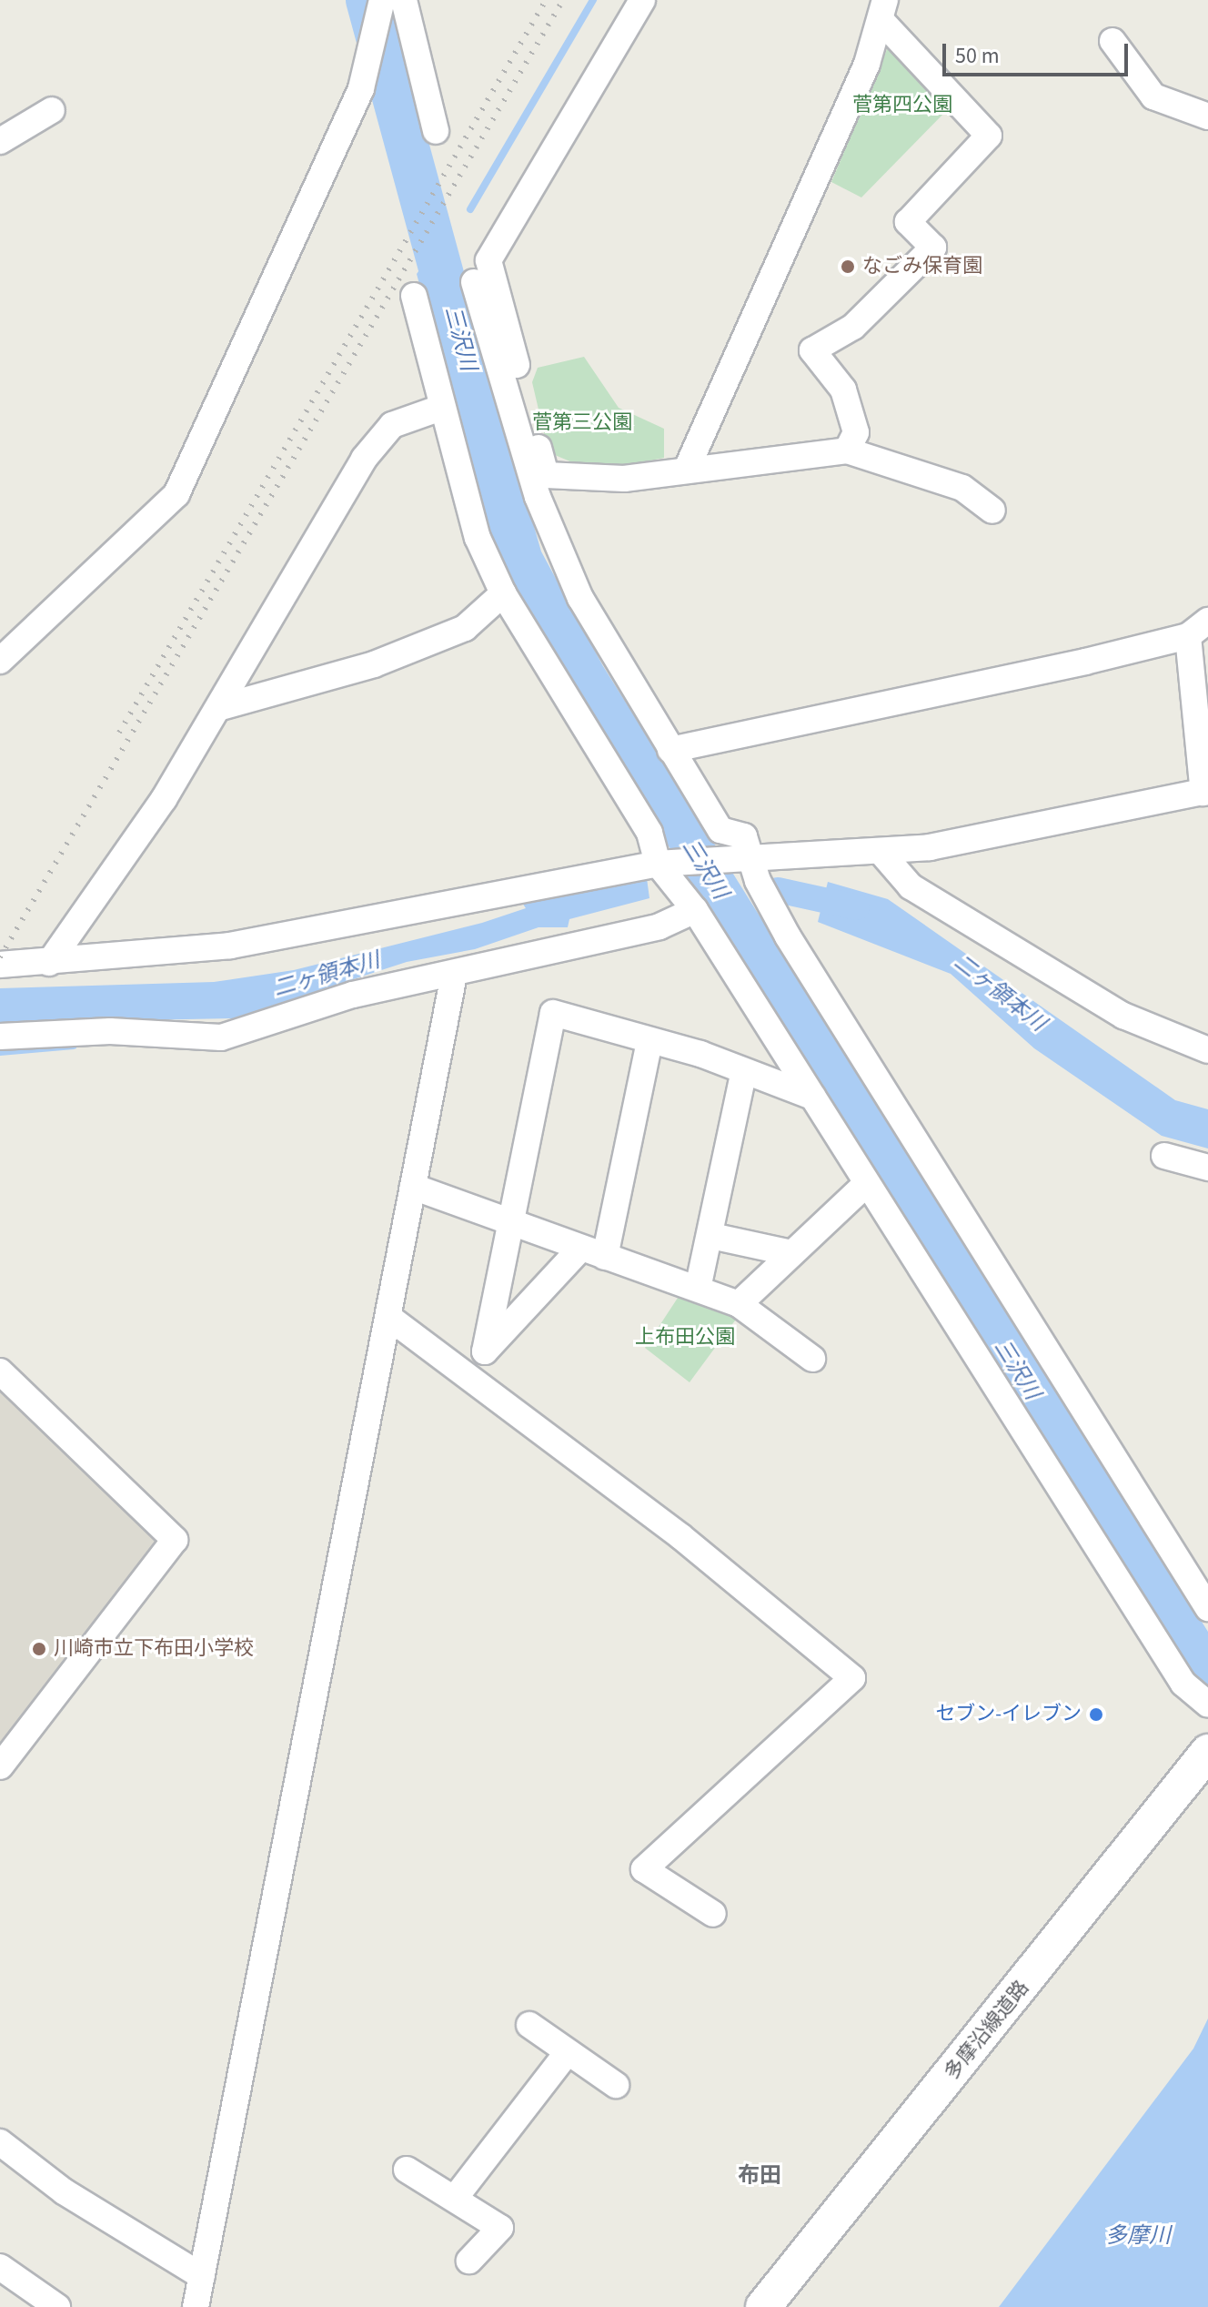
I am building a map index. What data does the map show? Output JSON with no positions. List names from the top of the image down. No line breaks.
{"streets":{"street":["多摩沿線道路"]},"districts":["布田"],"water":["三沢川","二ヶ領本川","多摩川"],"parks":["菅第四公園","菅第三公園","上布田公園"],"places":["なごみ保育園","川崎市立下布田小学校","セブン-イレブン"],"scale_bar":"50 m"}
